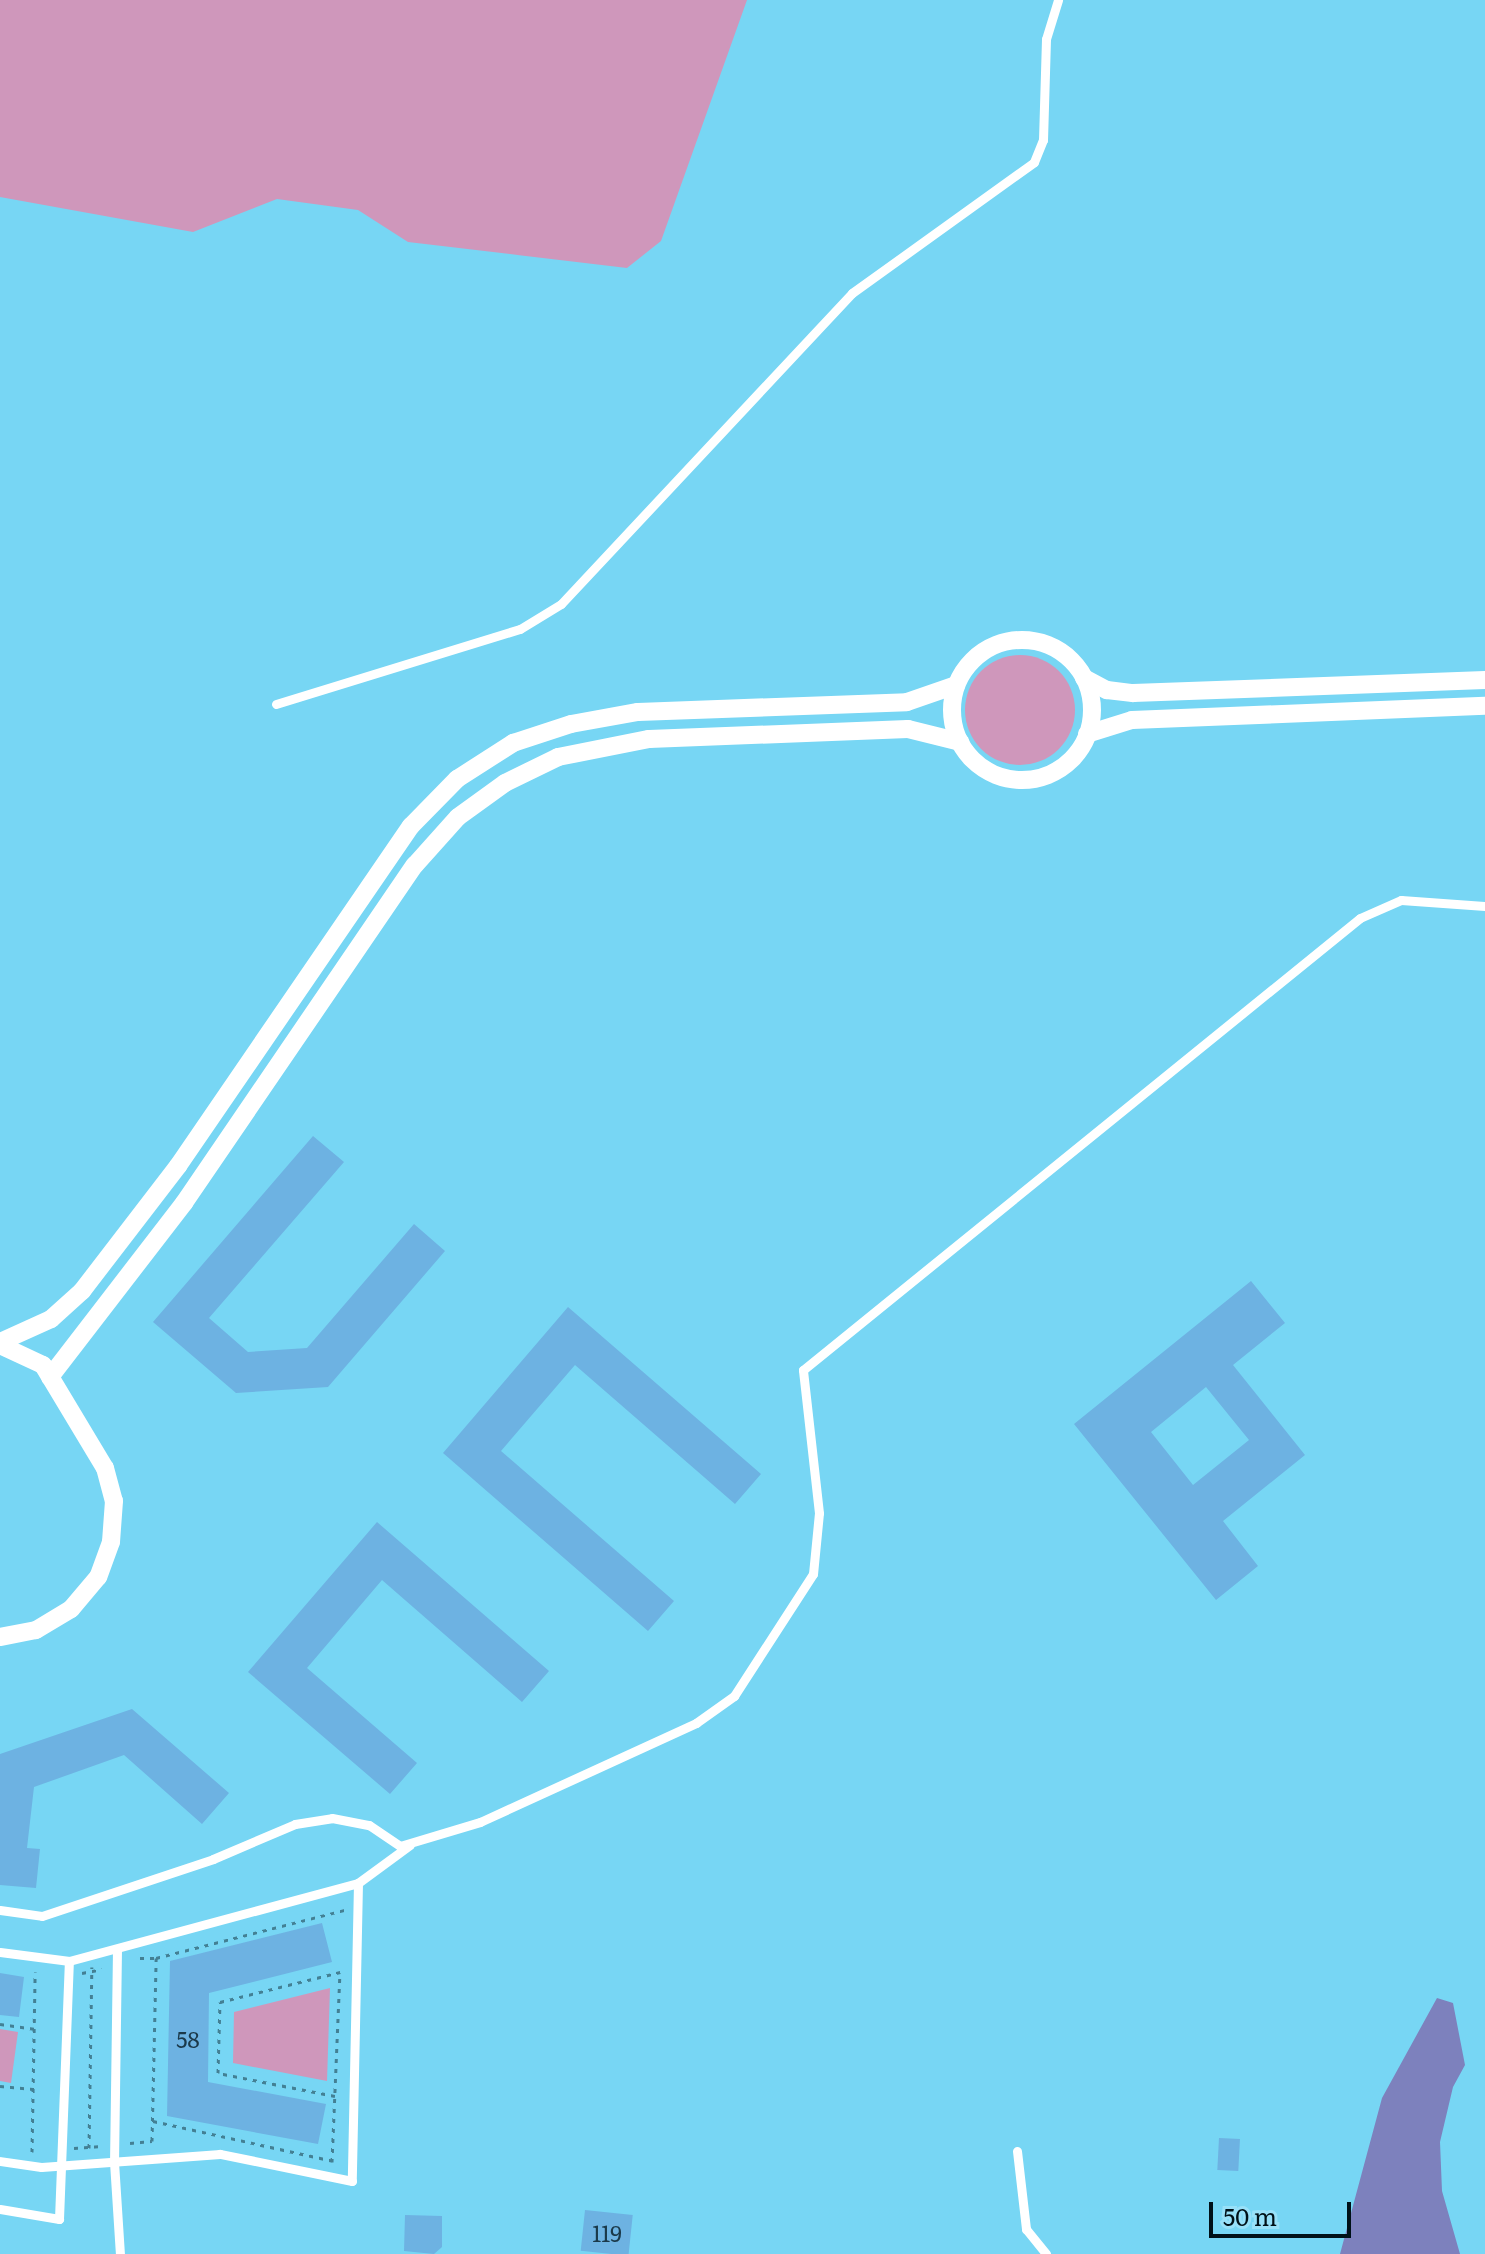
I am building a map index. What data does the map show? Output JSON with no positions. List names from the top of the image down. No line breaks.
{"house_numbers":["58","119"],"scale_bar":"50 m"}
